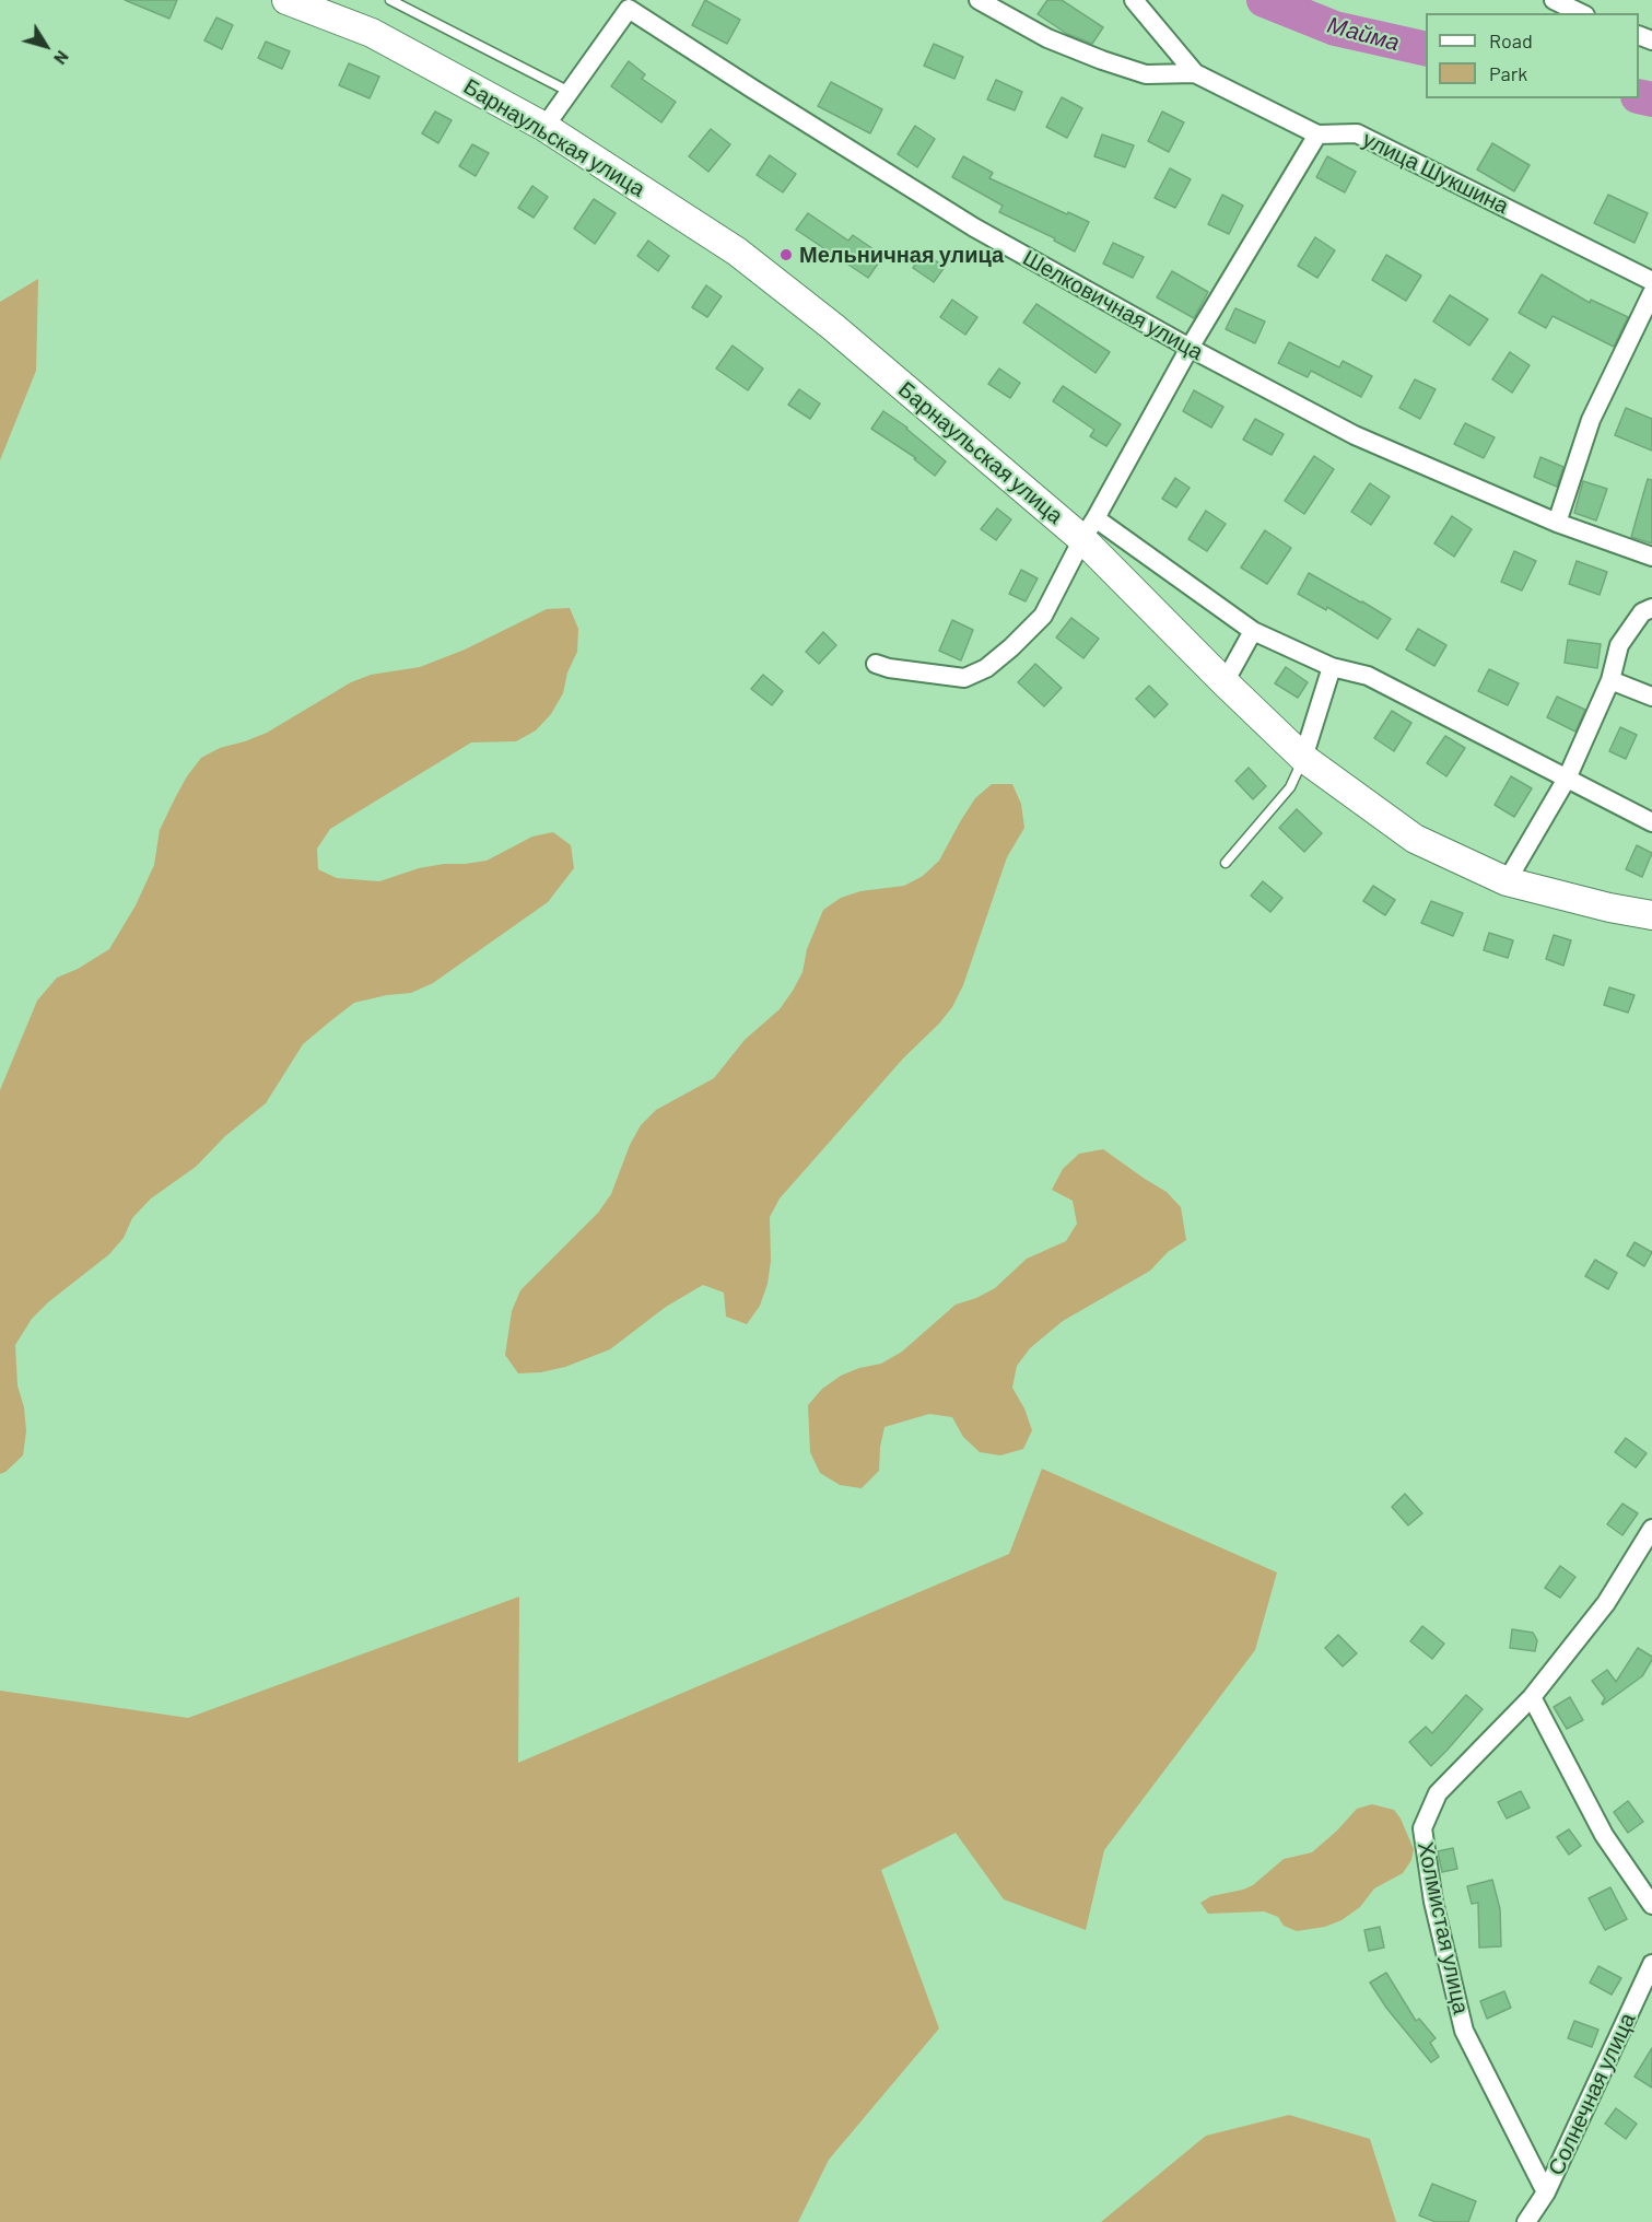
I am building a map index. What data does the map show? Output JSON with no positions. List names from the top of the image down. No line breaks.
{"streets":{"main road":["Барнаульская улица"],"street":["улица Шукшина","Шелковичная улица","Холмистая улица","Солнечная улица"]},"crossings":[["Барнаульская улица","Шелковичная улица"],["Холмистая улица","Солнечная улица"]],"water":["Майма"],"places":["Мельничная улица"],"legend":["Road","Park"],"north":"bottom right"}
